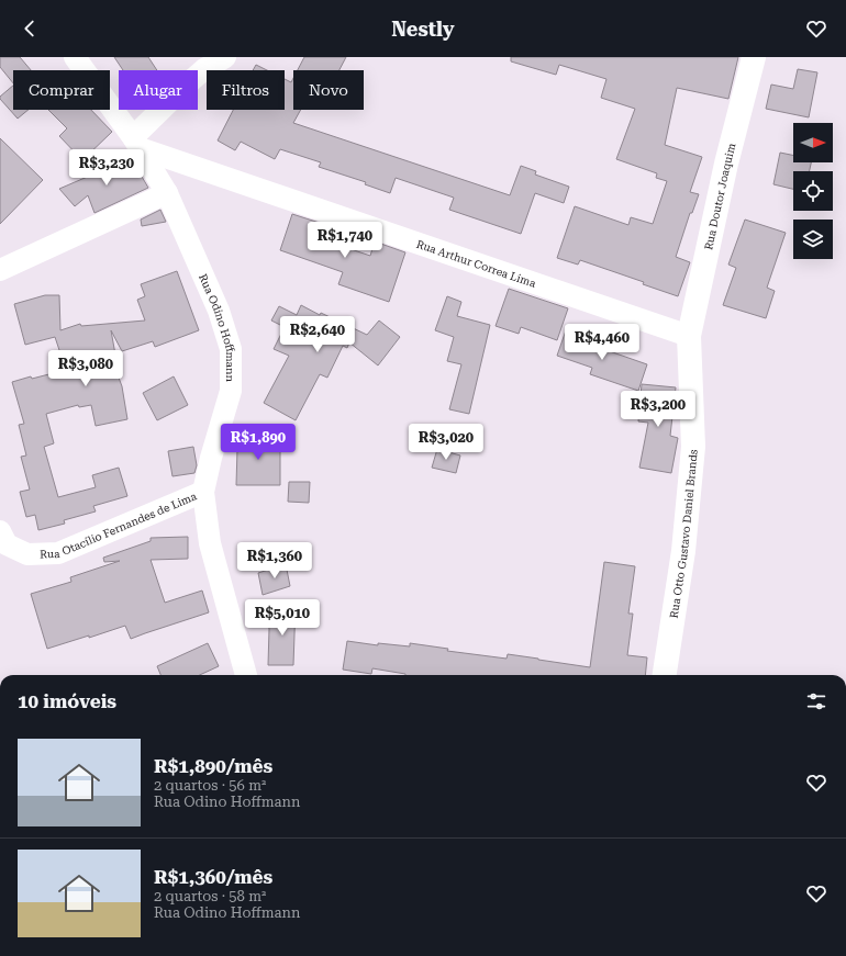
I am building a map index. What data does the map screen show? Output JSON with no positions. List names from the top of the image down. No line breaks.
{"streets":{"street":["Rua Doutor Joaquim","Rua Arthur Correa Lima","Rua Odino Hoffmann","Rua Otacílio Fernandes de Lima","Rua Otto Gustavo Daniel Brands"]},"crossings":[["Rua Doutor Joaquim","Rua Arthur Correa Lima"],["Rua Doutor Joaquim","Rua Otto Gustavo Daniel Brands"],["Rua Arthur Correa Lima","Rua Odino Hoffmann"],["Rua Arthur Correa Lima","Rua Otto Gustavo Daniel Brands"],["Rua Odino Hoffmann","Rua Otacílio Fernandes de Lima"]],"north":"right","page":{"header":"Nestly","chip":["Comprar","Alugar","Filtros","Novo"],"price":["R$3,230","R$1,740","R$2,640","R$4,460","R$3,080","R$3,200","R$1,890","R$3,020","R$1,360","R$5,010"],"heading":"10 imóveis","list":[{"name":"R$1,890/mês","note":"2 quartos · 56 m² · Rua Odino Hoffmann"},{"name":"R$1,360/mês","note":"2 quartos · 58 m² · Rua Odino Hoffmann"}]}}
